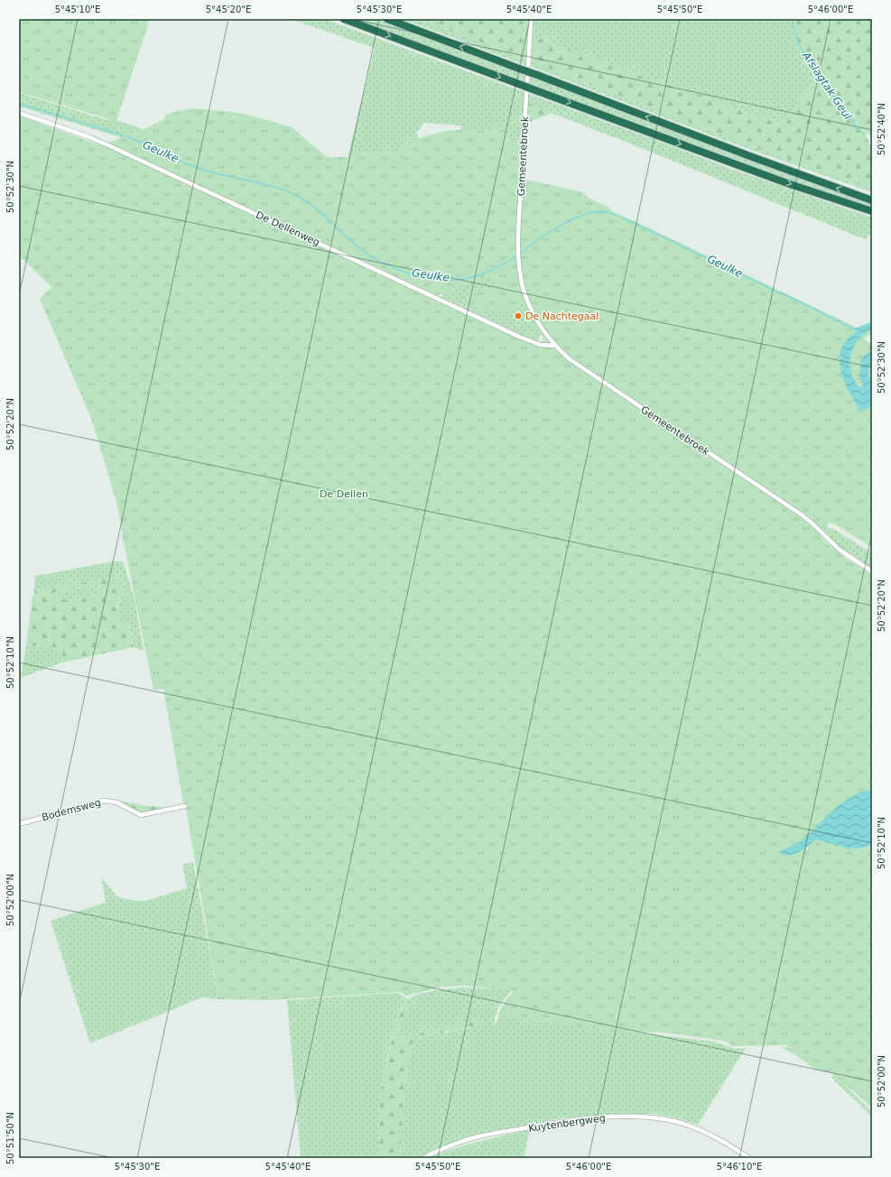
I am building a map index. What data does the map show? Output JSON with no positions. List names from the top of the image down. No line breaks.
{"streets":{"street":["Gemeentebroek","De Dellenweg","Bodemsweg","Kuytenbergweg"]},"crossings":[["Gemeentebroek","De Dellenweg"]],"water":["Afslagtak Geul","Geulke"],"parks":["De Dellen"],"places":["De Nachtegaal"],"coordinates":["5°45'10\"E","5°45'20\"E","5°45'30\"E","5°45'40\"E","5°45'50\"E","5°46'00\"E","50°52'40\"N","50°52'30\"N","50°52'20\"N","50°52'10\"N","50°52'00\"N","50°51'50\"N","5°46'10\"E"]}
